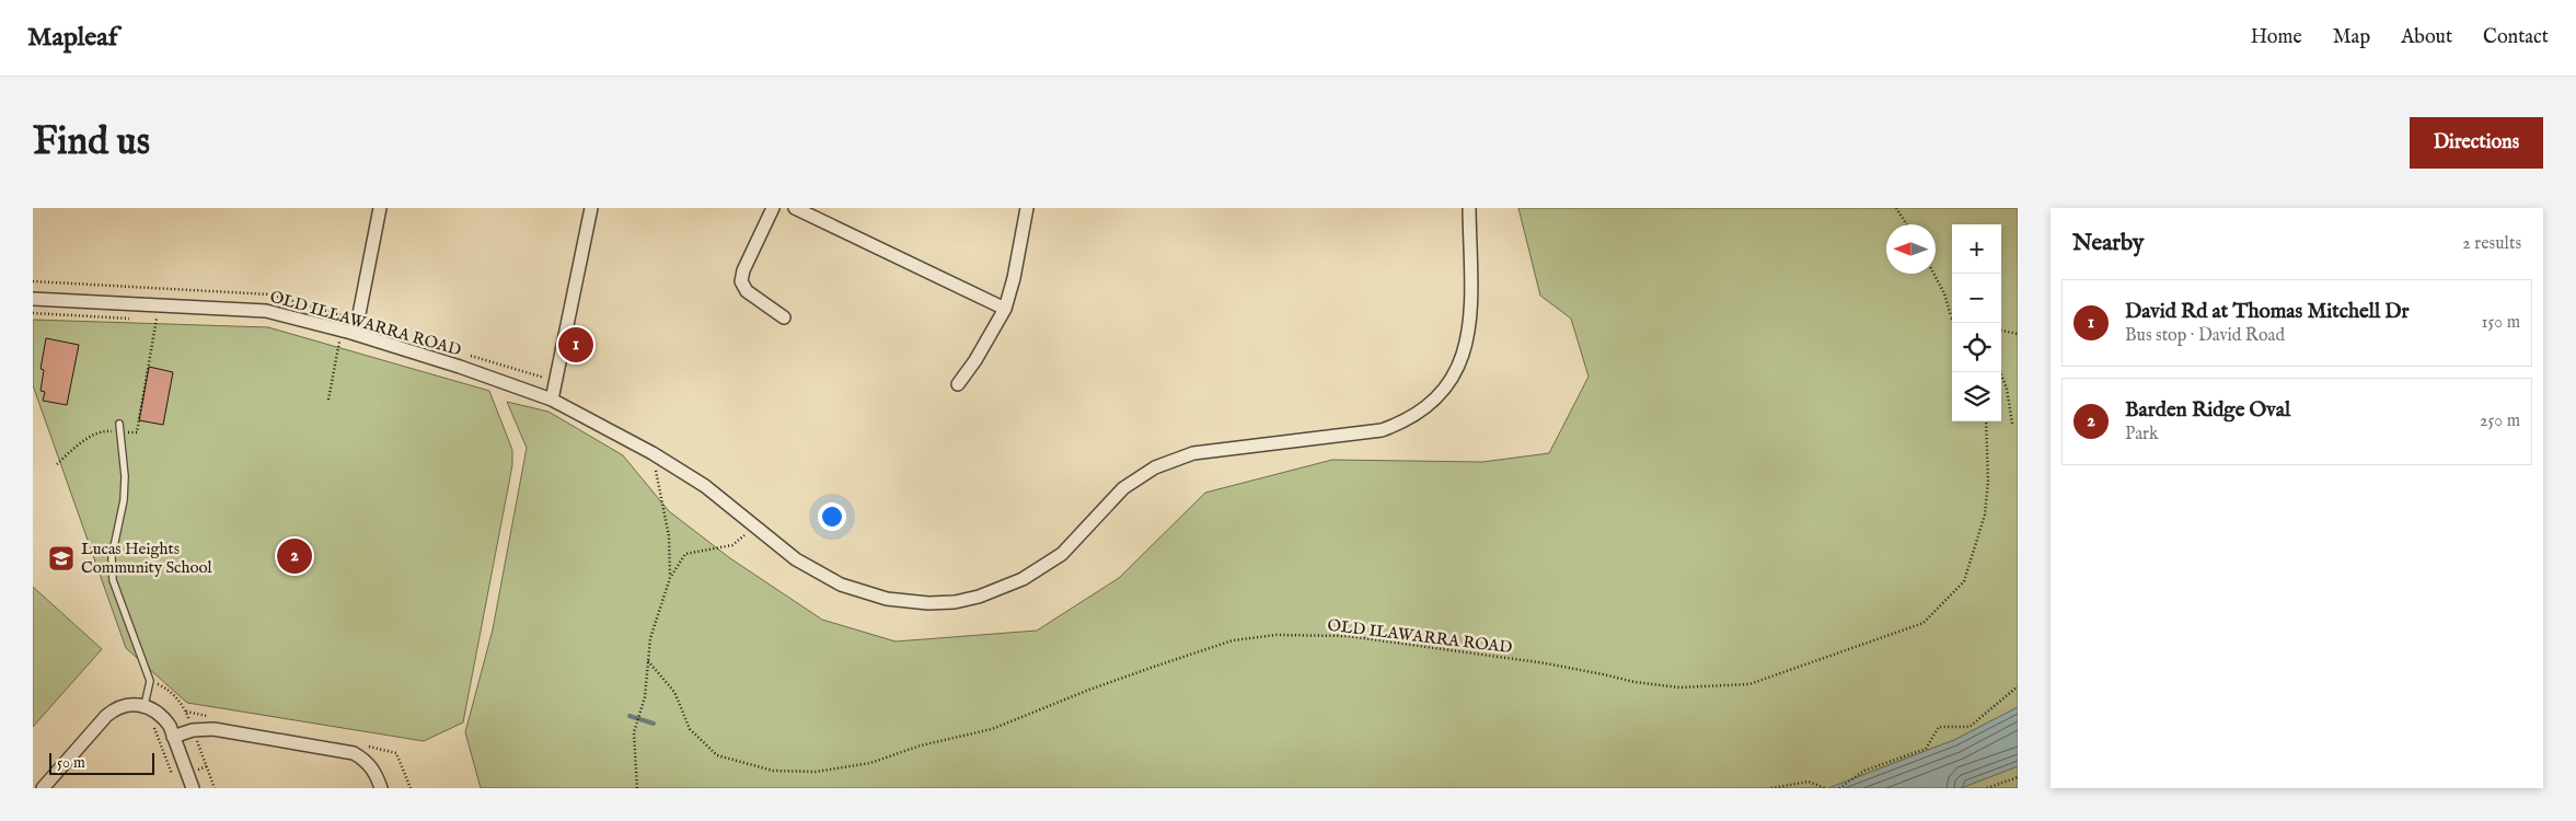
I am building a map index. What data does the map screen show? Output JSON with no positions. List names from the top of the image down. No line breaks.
{"streets":{"street":["OLD ILLAWARRA ROAD"],"path":["OLD ILAWARRA ROAD"]},"places":{"school or university":["Lucas Heights Community School"]},"scale_bar":"50 m","north":"left","page":{"header":"Mapleaf","nav":["Home","Map","About","Contact"],"buttons":"Directions","title":"Find us","heading":["Nearby","2 results"],"map_buttons":["+","−"],"list":[{"mark":"1","name":"David Rd at Thomas Mitchell Dr","note":"Bus stop · David Road","value":"150 m"},{"mark":"2","name":"Barden Ridge Oval","note":"Park","value":"250 m"}],"pins":["1","2"],"scale":"50 m"}}
